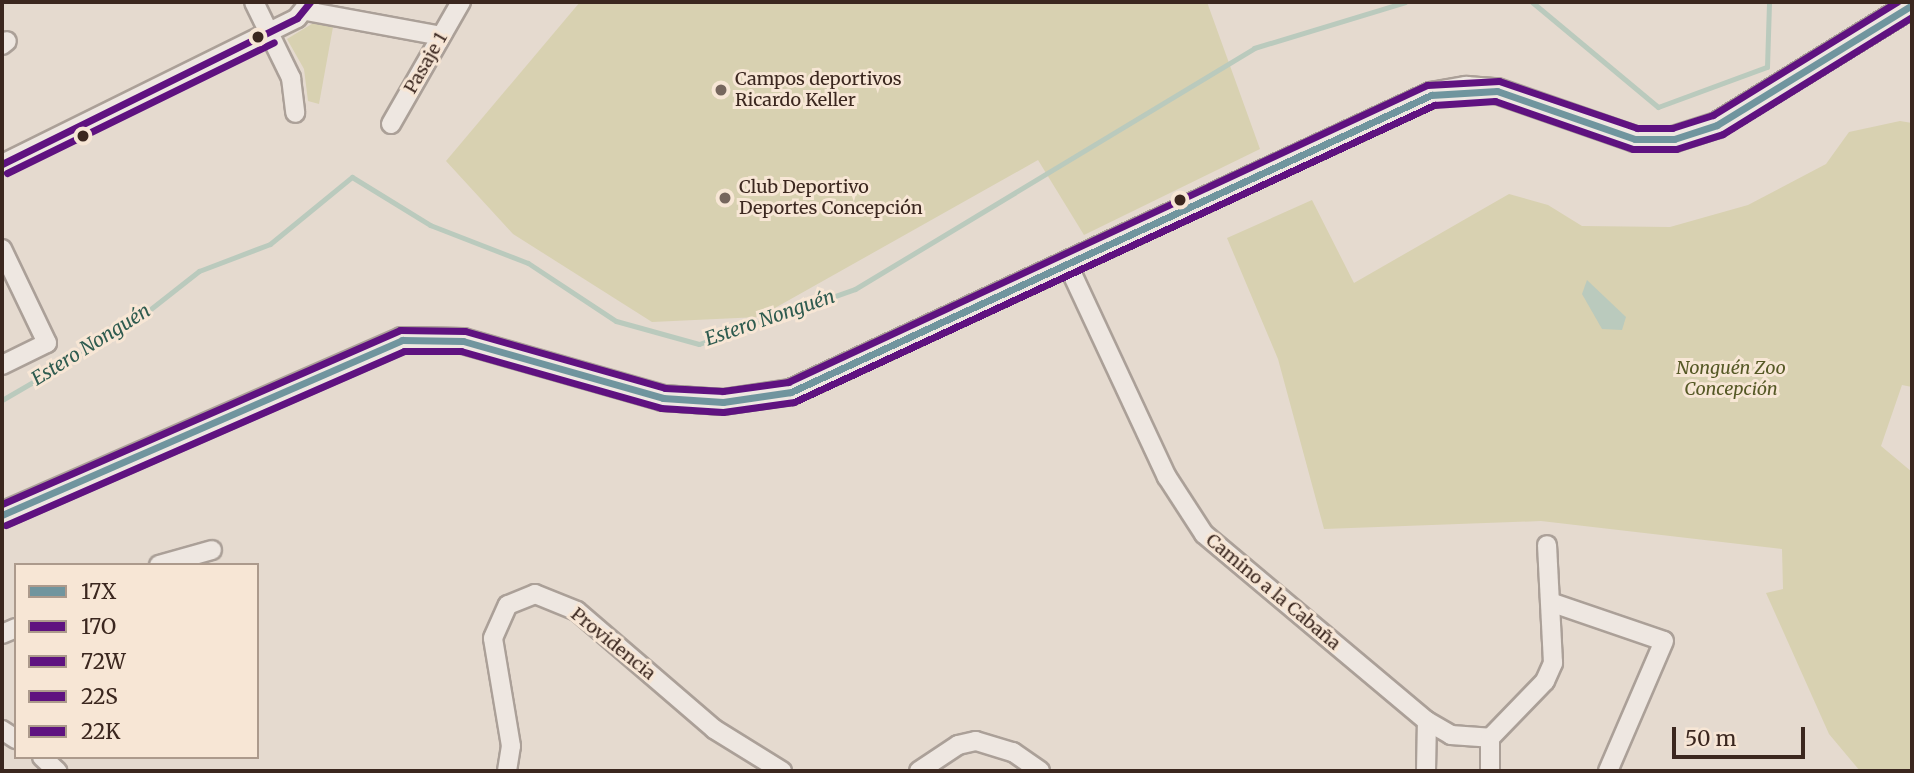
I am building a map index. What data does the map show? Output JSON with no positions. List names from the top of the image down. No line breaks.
{"streets":{"street":["Pasaje 1","Camino a la Cabaña","Providencia"]},"water":["Estero Nonguén"],"parks":["Nonguén Zoo Concepción"],"places":["Campos deportivos Ricardo Keller","Club Deportivo Deportes Concepción"],"lines":["transit line 72W","transit line 22S","transit line 17X","transit line 17O","transit line 22K"],"legend":["17X","17O","72W","22S","22K"],"scale_bar":"50 m"}
